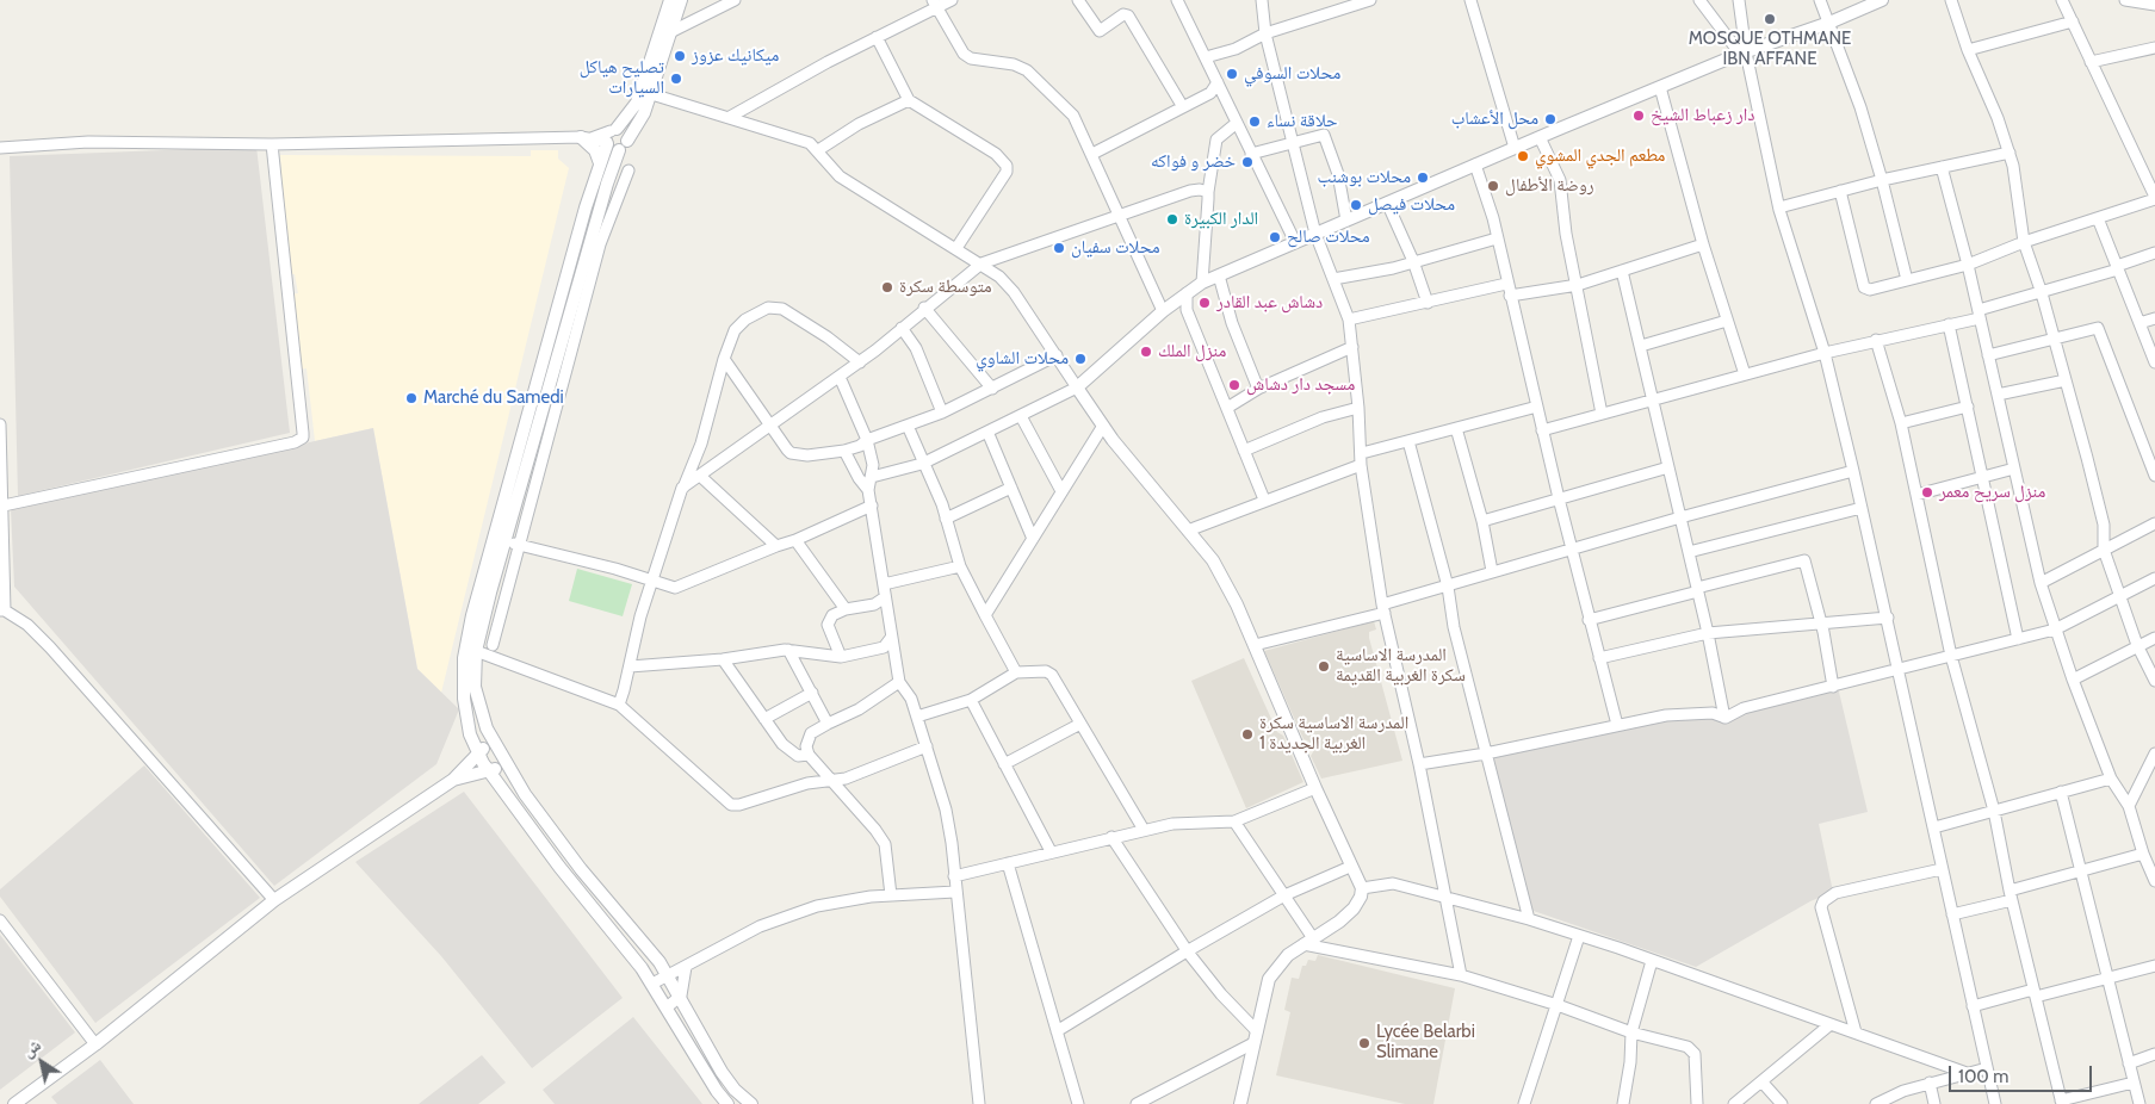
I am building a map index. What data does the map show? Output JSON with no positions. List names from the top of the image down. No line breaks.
{"places":["MOSQUE OTHMANE IBN AFFANE","ميكانيك عزوز","محلات السوفي","تصليح هياكل السيارات","دار زعباط الشيخ","محل الأعشاب","حلاقة نساء","مطعم الجدي المشوي","خضر و فواكه","محلات بوشنب","روضة الأطفال","محلات فيصل","الدار الكبيرة","محلات صالح","محلات سفيان","متوسطة سكرة","دشاش عبد القادر","منزل الملك","محلات الشاوي","مسجد دار دشاش","Marché du Samedi","منزل سريح معمر","المدرسة الاساسية سكرة الغربية القديمة","المدرسة الاساسية سكرة الغربية الجديدة 1","Lycée Belarbi Slimane"],"scale_bar":"100 m","north":"top left"}
